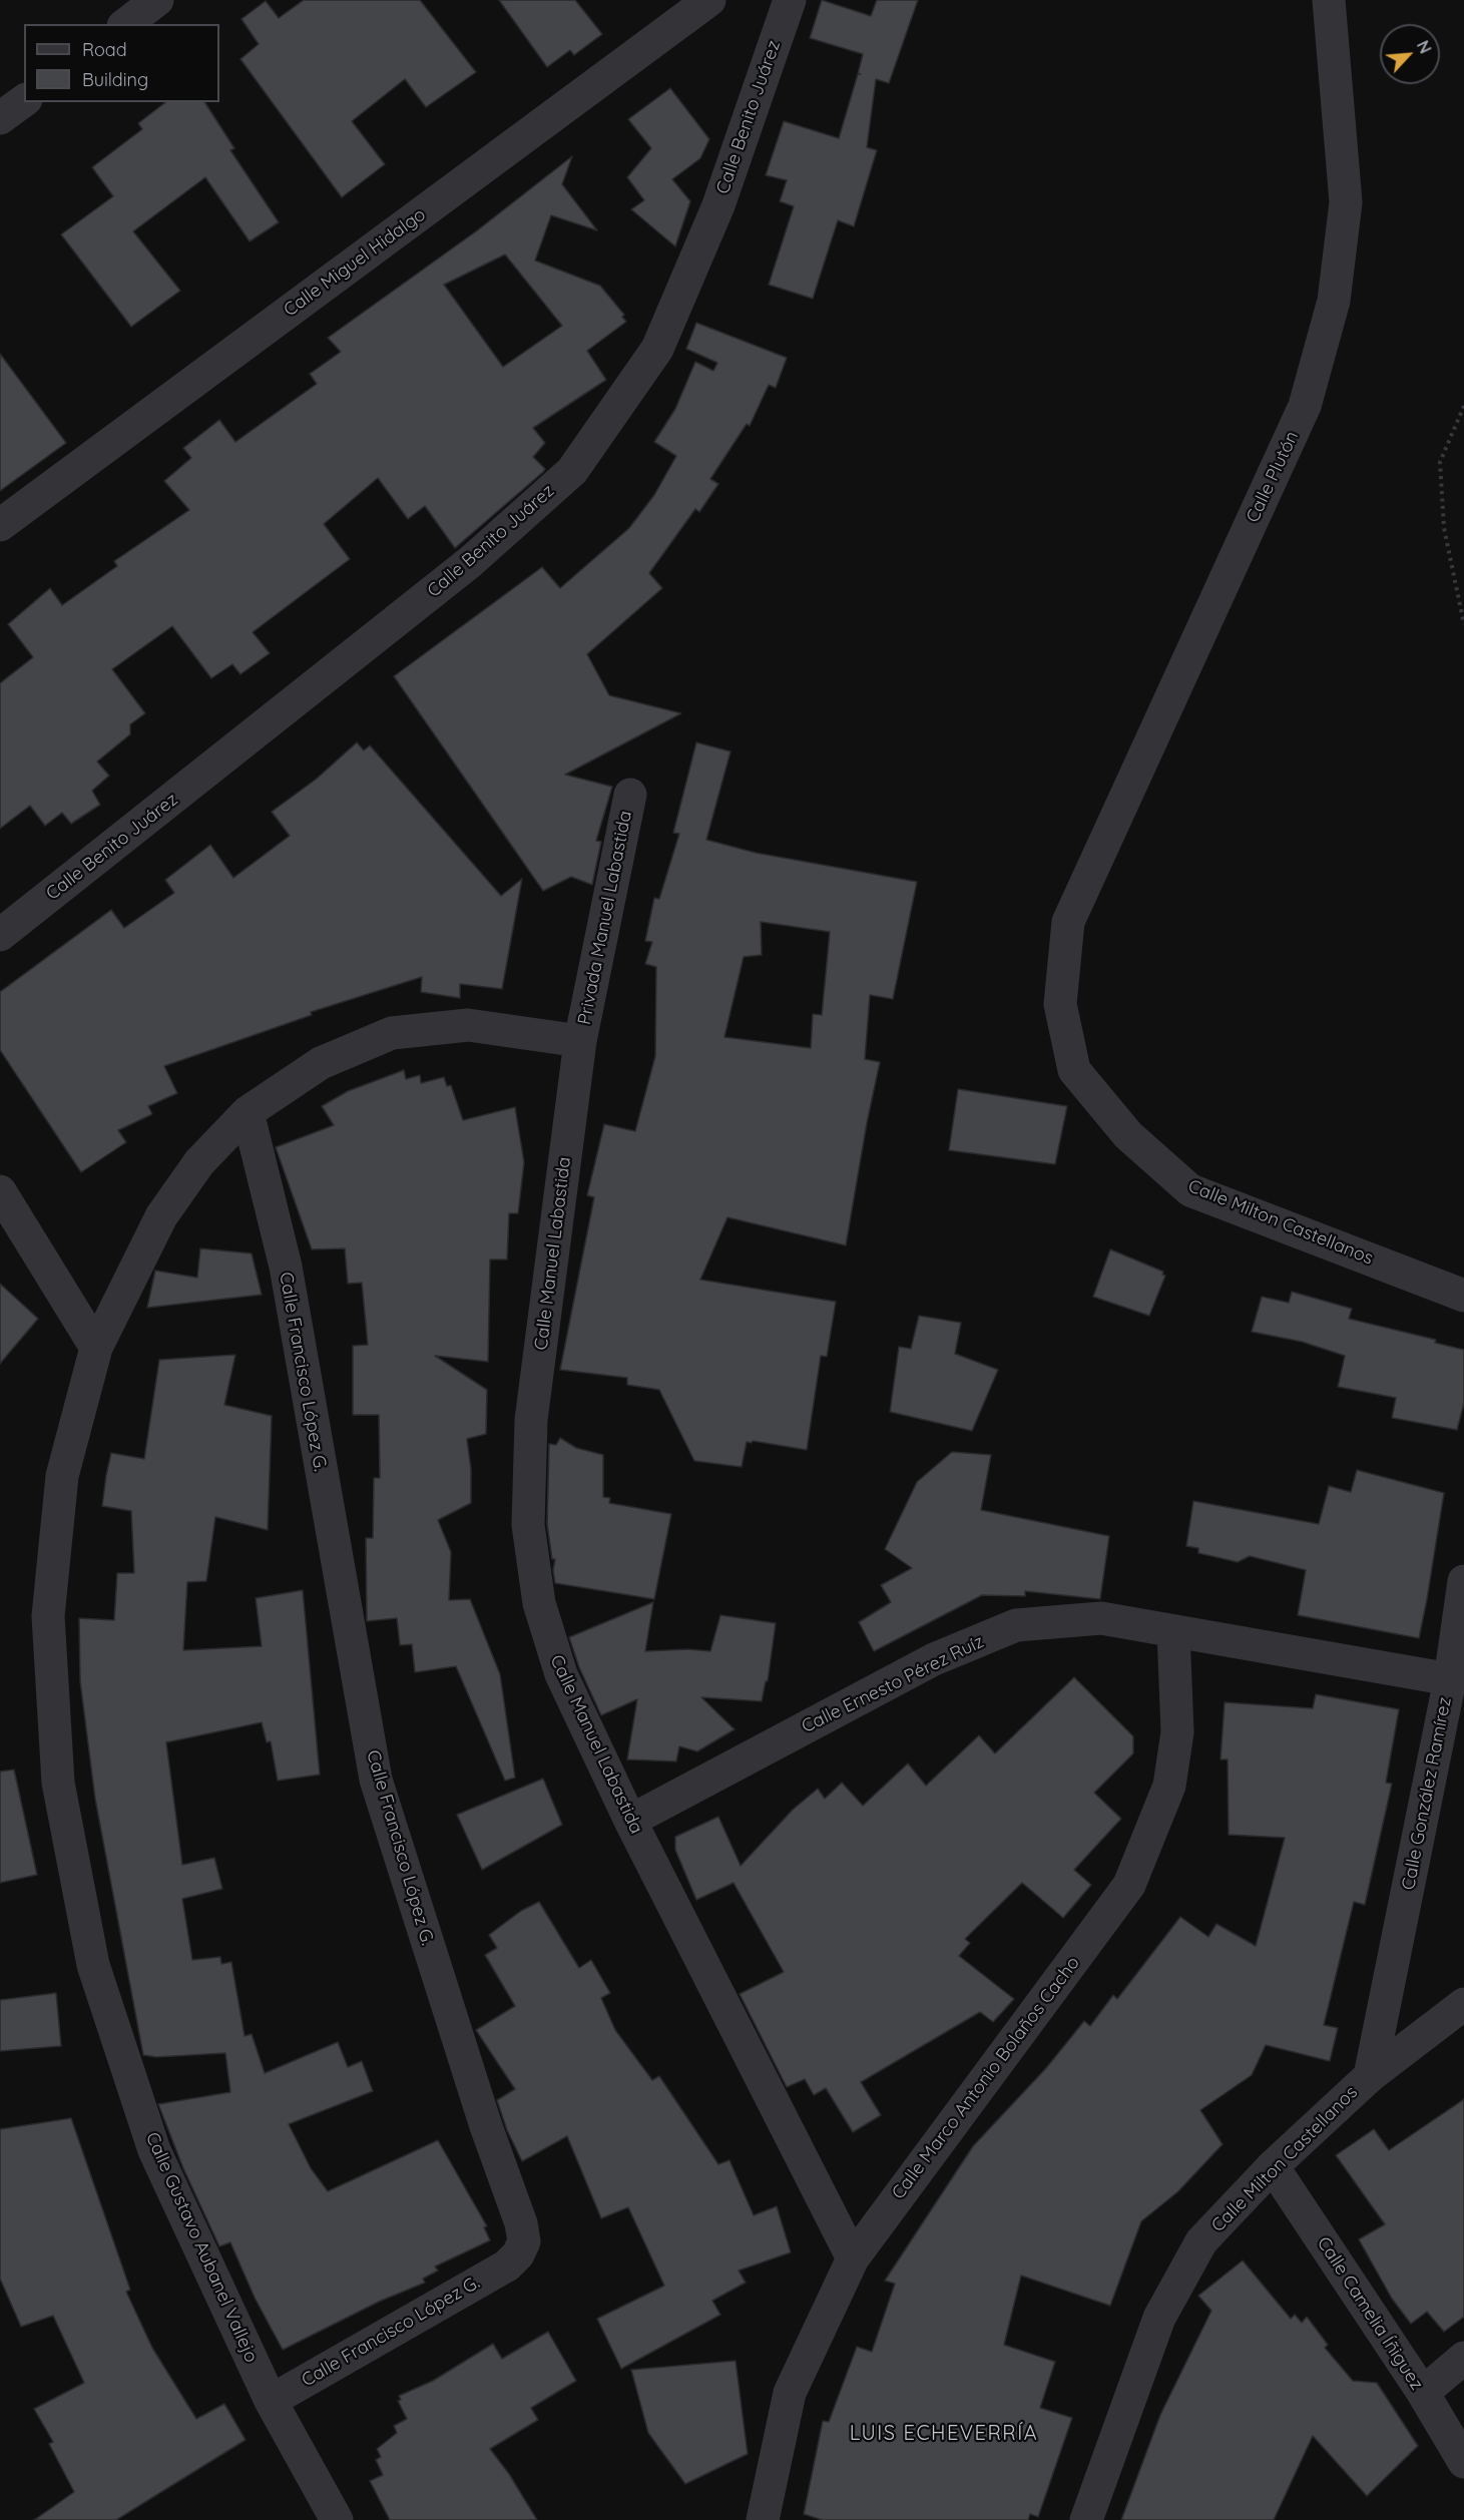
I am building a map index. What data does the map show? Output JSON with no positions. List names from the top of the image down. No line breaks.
{"streets":{"street":["Calle Benito Juárez","Calle Miguel Hidalgo","Calle Plutón","Privada Manuel Labastida","Calle Milton Castellanos","Calle Manuel Labastida","Calle Francisco López G.","Calle Ernesto Pérez Ruíz","Calle González Ramírez","Calle Marco Antonio Bolaños Cacho","Calle Gustavo Aubanel Vallejo","Calle Camelia Íñiguez"]},"crossings":[["Calle Plutón","Calle Milton Castellanos"],["Privada Manuel Labastida","Calle Manuel Labastida"],["Privada Manuel Labastida","Calle Gustavo Aubanel Vallejo"],["Calle Milton Castellanos","Calle González Ramírez"],["Calle Milton Castellanos","Calle Camelia Íñiguez"],["Calle Manuel Labastida","Calle Ernesto Pérez Ruíz"],["Calle Manuel Labastida","Calle Marco Antonio Bolaños Cacho"],["Calle Manuel Labastida","Calle Gustavo Aubanel Vallejo"],["Calle Francisco López G.","Calle Gustavo Aubanel Vallejo"],["Calle Ernesto Pérez Ruíz","Calle González Ramírez"],["Calle Ernesto Pérez Ruíz","Calle Marco Antonio Bolaños Cacho"],["Calle González Ramírez","Calle Marco Antonio Bolaños Cacho"]],"districts":["LUIS ECHEVERRÍA"],"legend":["Road","Building"],"north":"top right"}
